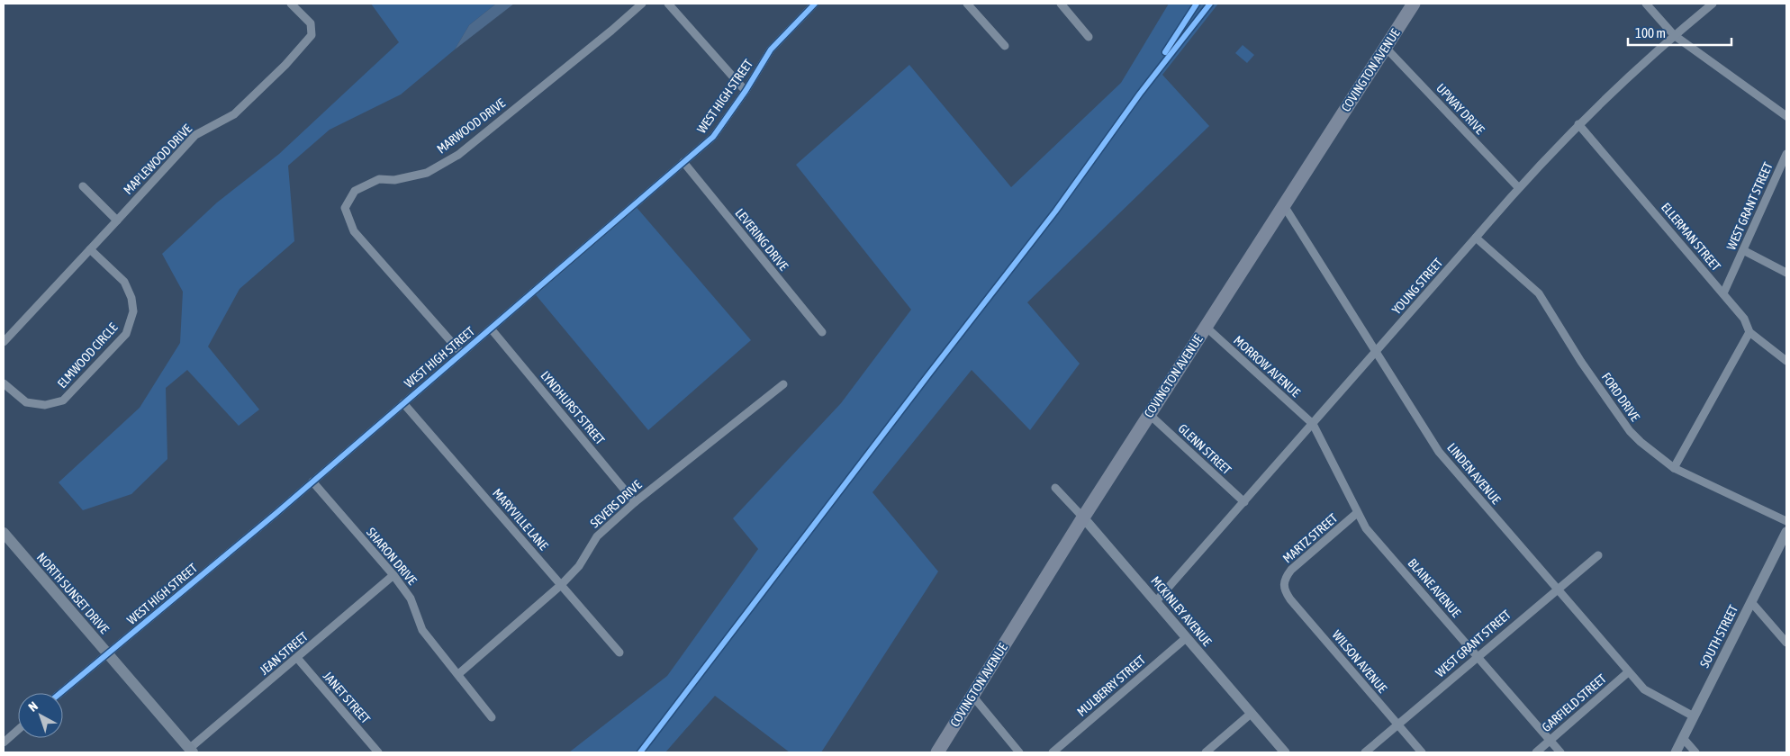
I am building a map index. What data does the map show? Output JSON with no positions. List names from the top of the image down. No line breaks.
{"streets":{"main road":["COVINGTON AVENUE","NORTH SUNSET DRIVE"],"street":["WEST HIGH STREET","UPWAY DRIVE","MARWOOD DRIVE","MAPLEWOOD DRIVE","WEST GRANT STREET","ELLERMAN STREET","LEVERING DRIVE","YOUNG STREET","ELMWOOD CIRCLE","MORROW AVENUE","FORD DRIVE","LYNDHURST STREET","GLENN STREET","LINDEN AVENUE","SEVERS DRIVE","MARYVILLE LANE","MARTZ STREET","SHARON DRIVE","BLAINE AVENUE","MCKINLEY AVENUE","SOUTH STREET","JEAN STREET","WILSON AVENUE","MULBERRY STREET","JANET STREET","GARFIELD STREET"]},"crossings":[["COVINGTON AVENUE","UPWAY DRIVE"],["COVINGTON AVENUE","MORROW AVENUE"],["COVINGTON AVENUE","GLENN STREET"],["COVINGTON AVENUE","LINDEN AVENUE"],["COVINGTON AVENUE","MCKINLEY AVENUE"],["WEST HIGH STREET","MARWOOD DRIVE"],["WEST HIGH STREET","LEVERING DRIVE"],["WEST HIGH STREET","LYNDHURST STREET"],["WEST HIGH STREET","MARYVILLE LANE"],["WEST HIGH STREET","SHARON DRIVE"],["WEST HIGH STREET","NORTH SUNSET DRIVE"],["UPWAY DRIVE","YOUNG STREET"],["MAPLEWOOD DRIVE","ELMWOOD CIRCLE"],["WEST GRANT STREET","ELLERMAN STREET"],["WEST GRANT STREET","LINDEN AVENUE"],["WEST GRANT STREET","BLAINE AVENUE"],["WEST GRANT STREET","WILSON AVENUE"],["ELLERMAN STREET","YOUNG STREET"],["YOUNG STREET","MORROW AVENUE"],["YOUNG STREET","FORD DRIVE"],["YOUNG STREET","GLENN STREET"],["YOUNG STREET","LINDEN AVENUE"],["YOUNG STREET","BLAINE AVENUE"],["YOUNG STREET","MCKINLEY AVENUE"],["MORROW AVENUE","BLAINE AVENUE"],["LYNDHURST STREET","SEVERS DRIVE"],["LINDEN AVENUE","SOUTH STREET"],["LINDEN AVENUE","GARFIELD STREET"],["SEVERS DRIVE","MARYVILLE LANE"],["SEVERS DRIVE","SHARON DRIVE"],["MARTZ STREET","BLAINE AVENUE"],["MARTZ STREET","WILSON AVENUE"],["SHARON DRIVE","JEAN STREET"],["BLAINE AVENUE","GARFIELD STREET"],["NORTH SUNSET DRIVE","JEAN STREET"],["MCKINLEY AVENUE","MULBERRY STREET"],["JEAN STREET","JANET STREET"]],"scale_bar":"100 m","north":"top left"}
